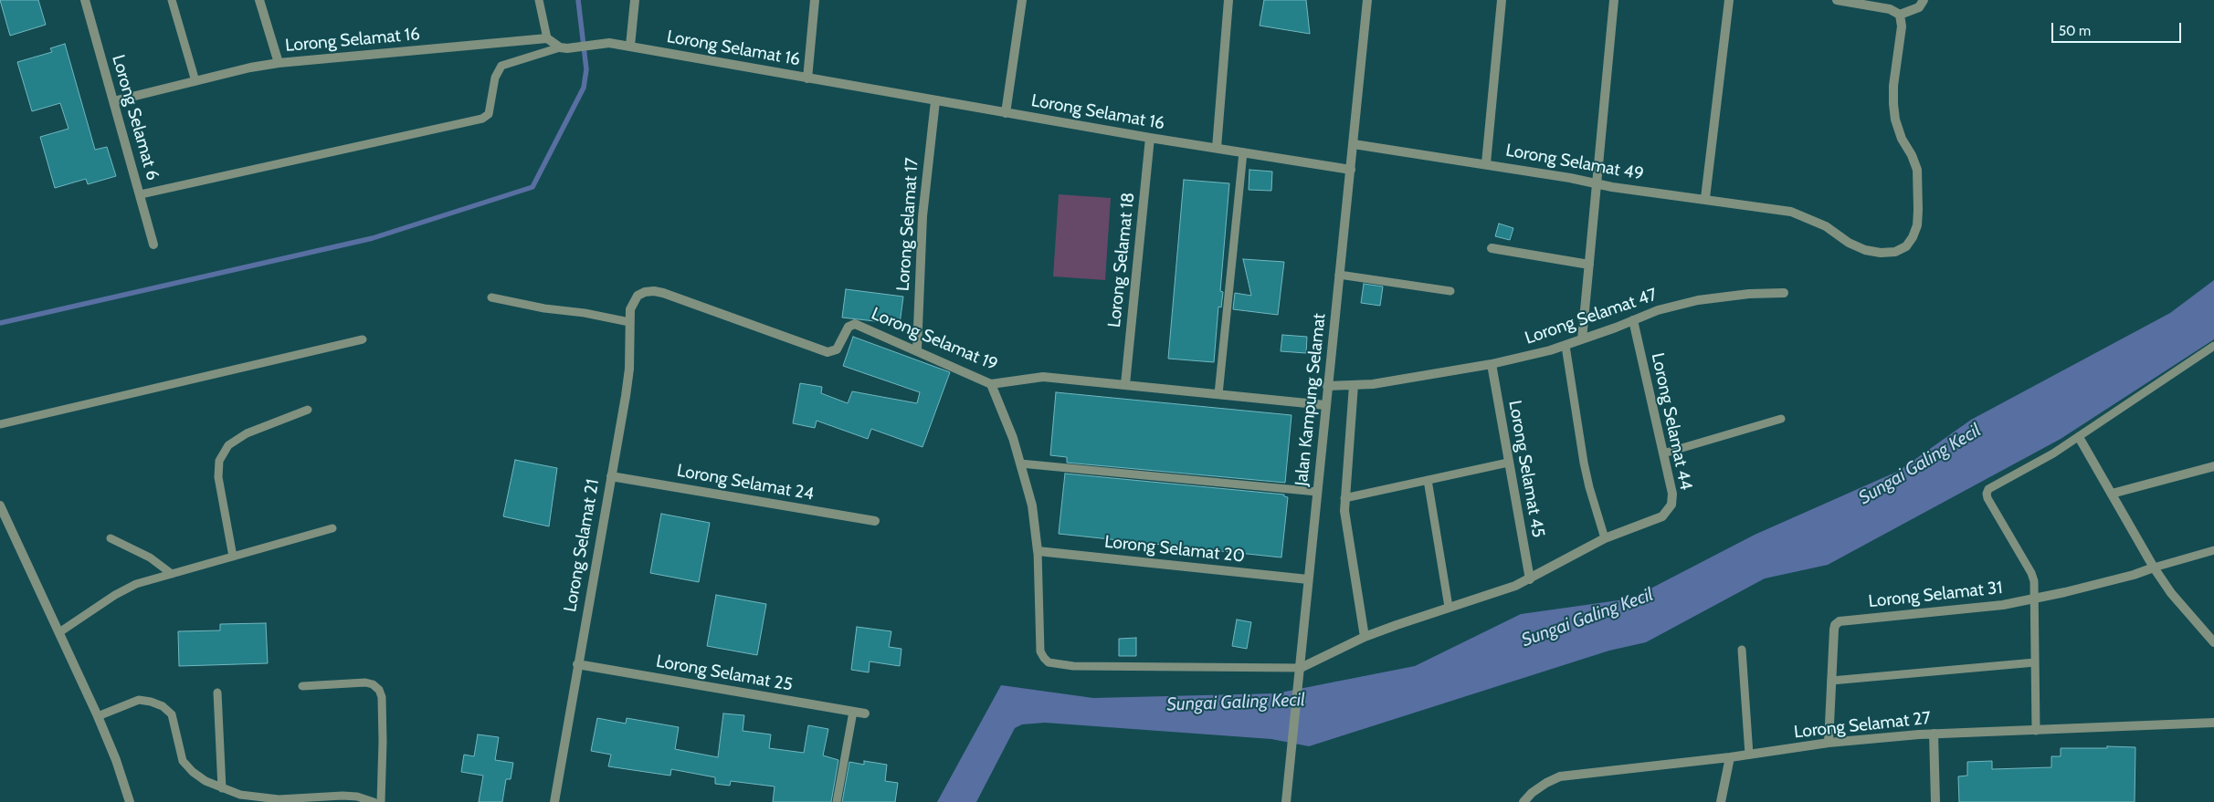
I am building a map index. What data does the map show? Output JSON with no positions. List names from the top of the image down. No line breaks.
{"streets":{"street":["Lorong Selamat 16","Lorong Selamat 6","Lorong Selamat 49","Lorong Selamat 17","Lorong Selamat 18","Lorong Selamat 47","Lorong Selamat 19","Jalan Kampung Selamat","Lorong Selamat 44","Lorong Selamat 45","Lorong Selamat 24","Lorong Selamat 21","Lorong Selamat 20","Lorong Selamat 31","Lorong Selamat 25","Lorong Selamat 27"]},"crossings":[["Lorong Selamat 16","Lorong Selamat 6"],["Lorong Selamat 16","Lorong Selamat 17"],["Lorong Selamat 16","Lorong Selamat 18"],["Lorong Selamat 16","Jalan Kampung Selamat"],["Lorong Selamat 49","Jalan Kampung Selamat"],["Lorong Selamat 17","Lorong Selamat 19"],["Lorong Selamat 18","Lorong Selamat 19"],["Lorong Selamat 47","Jalan Kampung Selamat"],["Lorong Selamat 47","Lorong Selamat 44"],["Lorong Selamat 47","Lorong Selamat 45"],["Lorong Selamat 19","Jalan Kampung Selamat"],["Lorong Selamat 19","Lorong Selamat 21"],["Jalan Kampung Selamat","Lorong Selamat 44"],["Jalan Kampung Selamat","Lorong Selamat 20"],["Lorong Selamat 44","Lorong Selamat 45"],["Lorong Selamat 24","Lorong Selamat 21"],["Lorong Selamat 21","Lorong Selamat 25"],["Lorong Selamat 31","Lorong Selamat 27"]],"water":["Sungai Galing Kecil"],"scale_bar":"50 m"}
